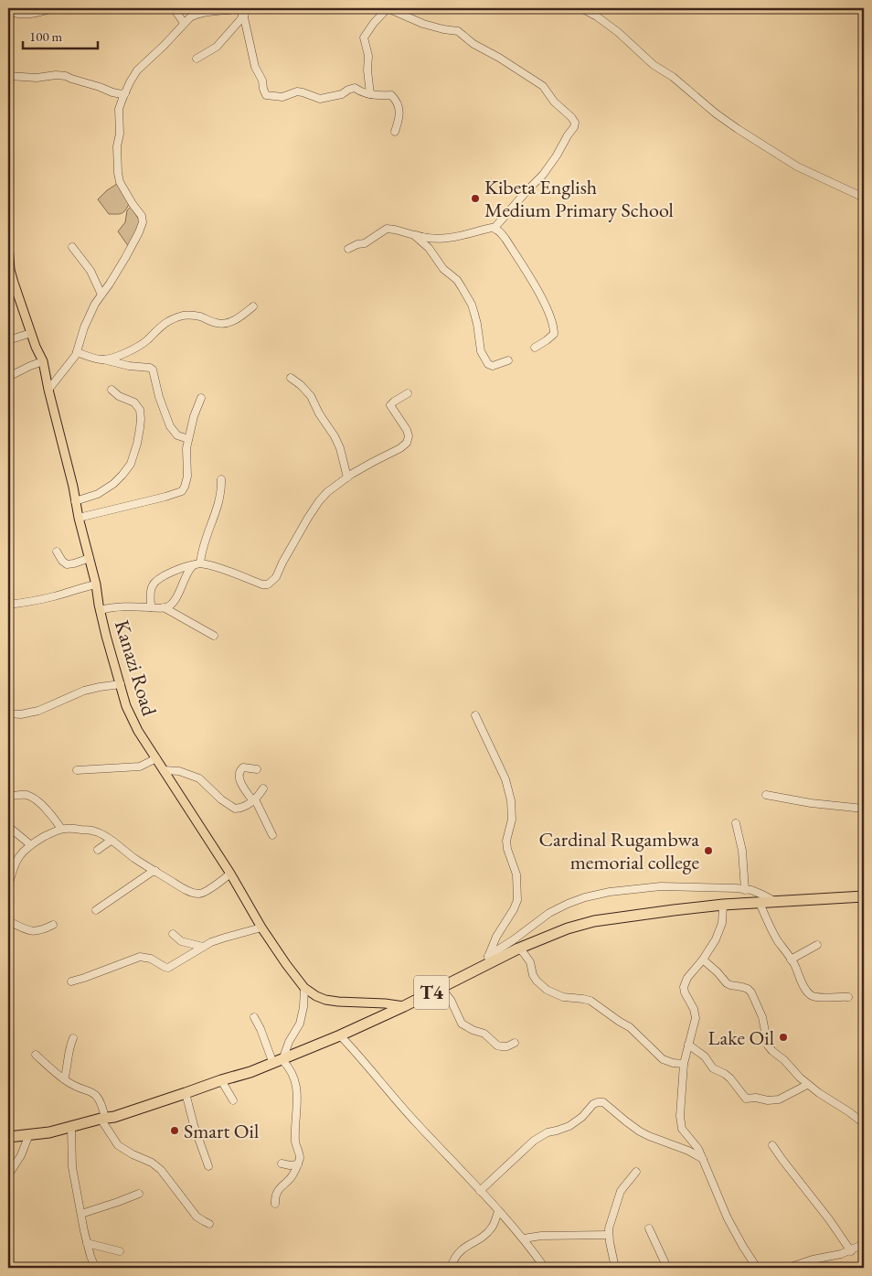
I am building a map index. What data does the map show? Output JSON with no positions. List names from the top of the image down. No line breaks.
{"streets":{"highway":["T4"],"main road":["Kanazi Road"]},"crossings":[["Kanazi Road","T4"]],"places":["Kibeta English Medium Primary School","Cardinal Rugambwa memorial college","Lake Oil","Smart Oil"],"scale_bar":"100 m"}
